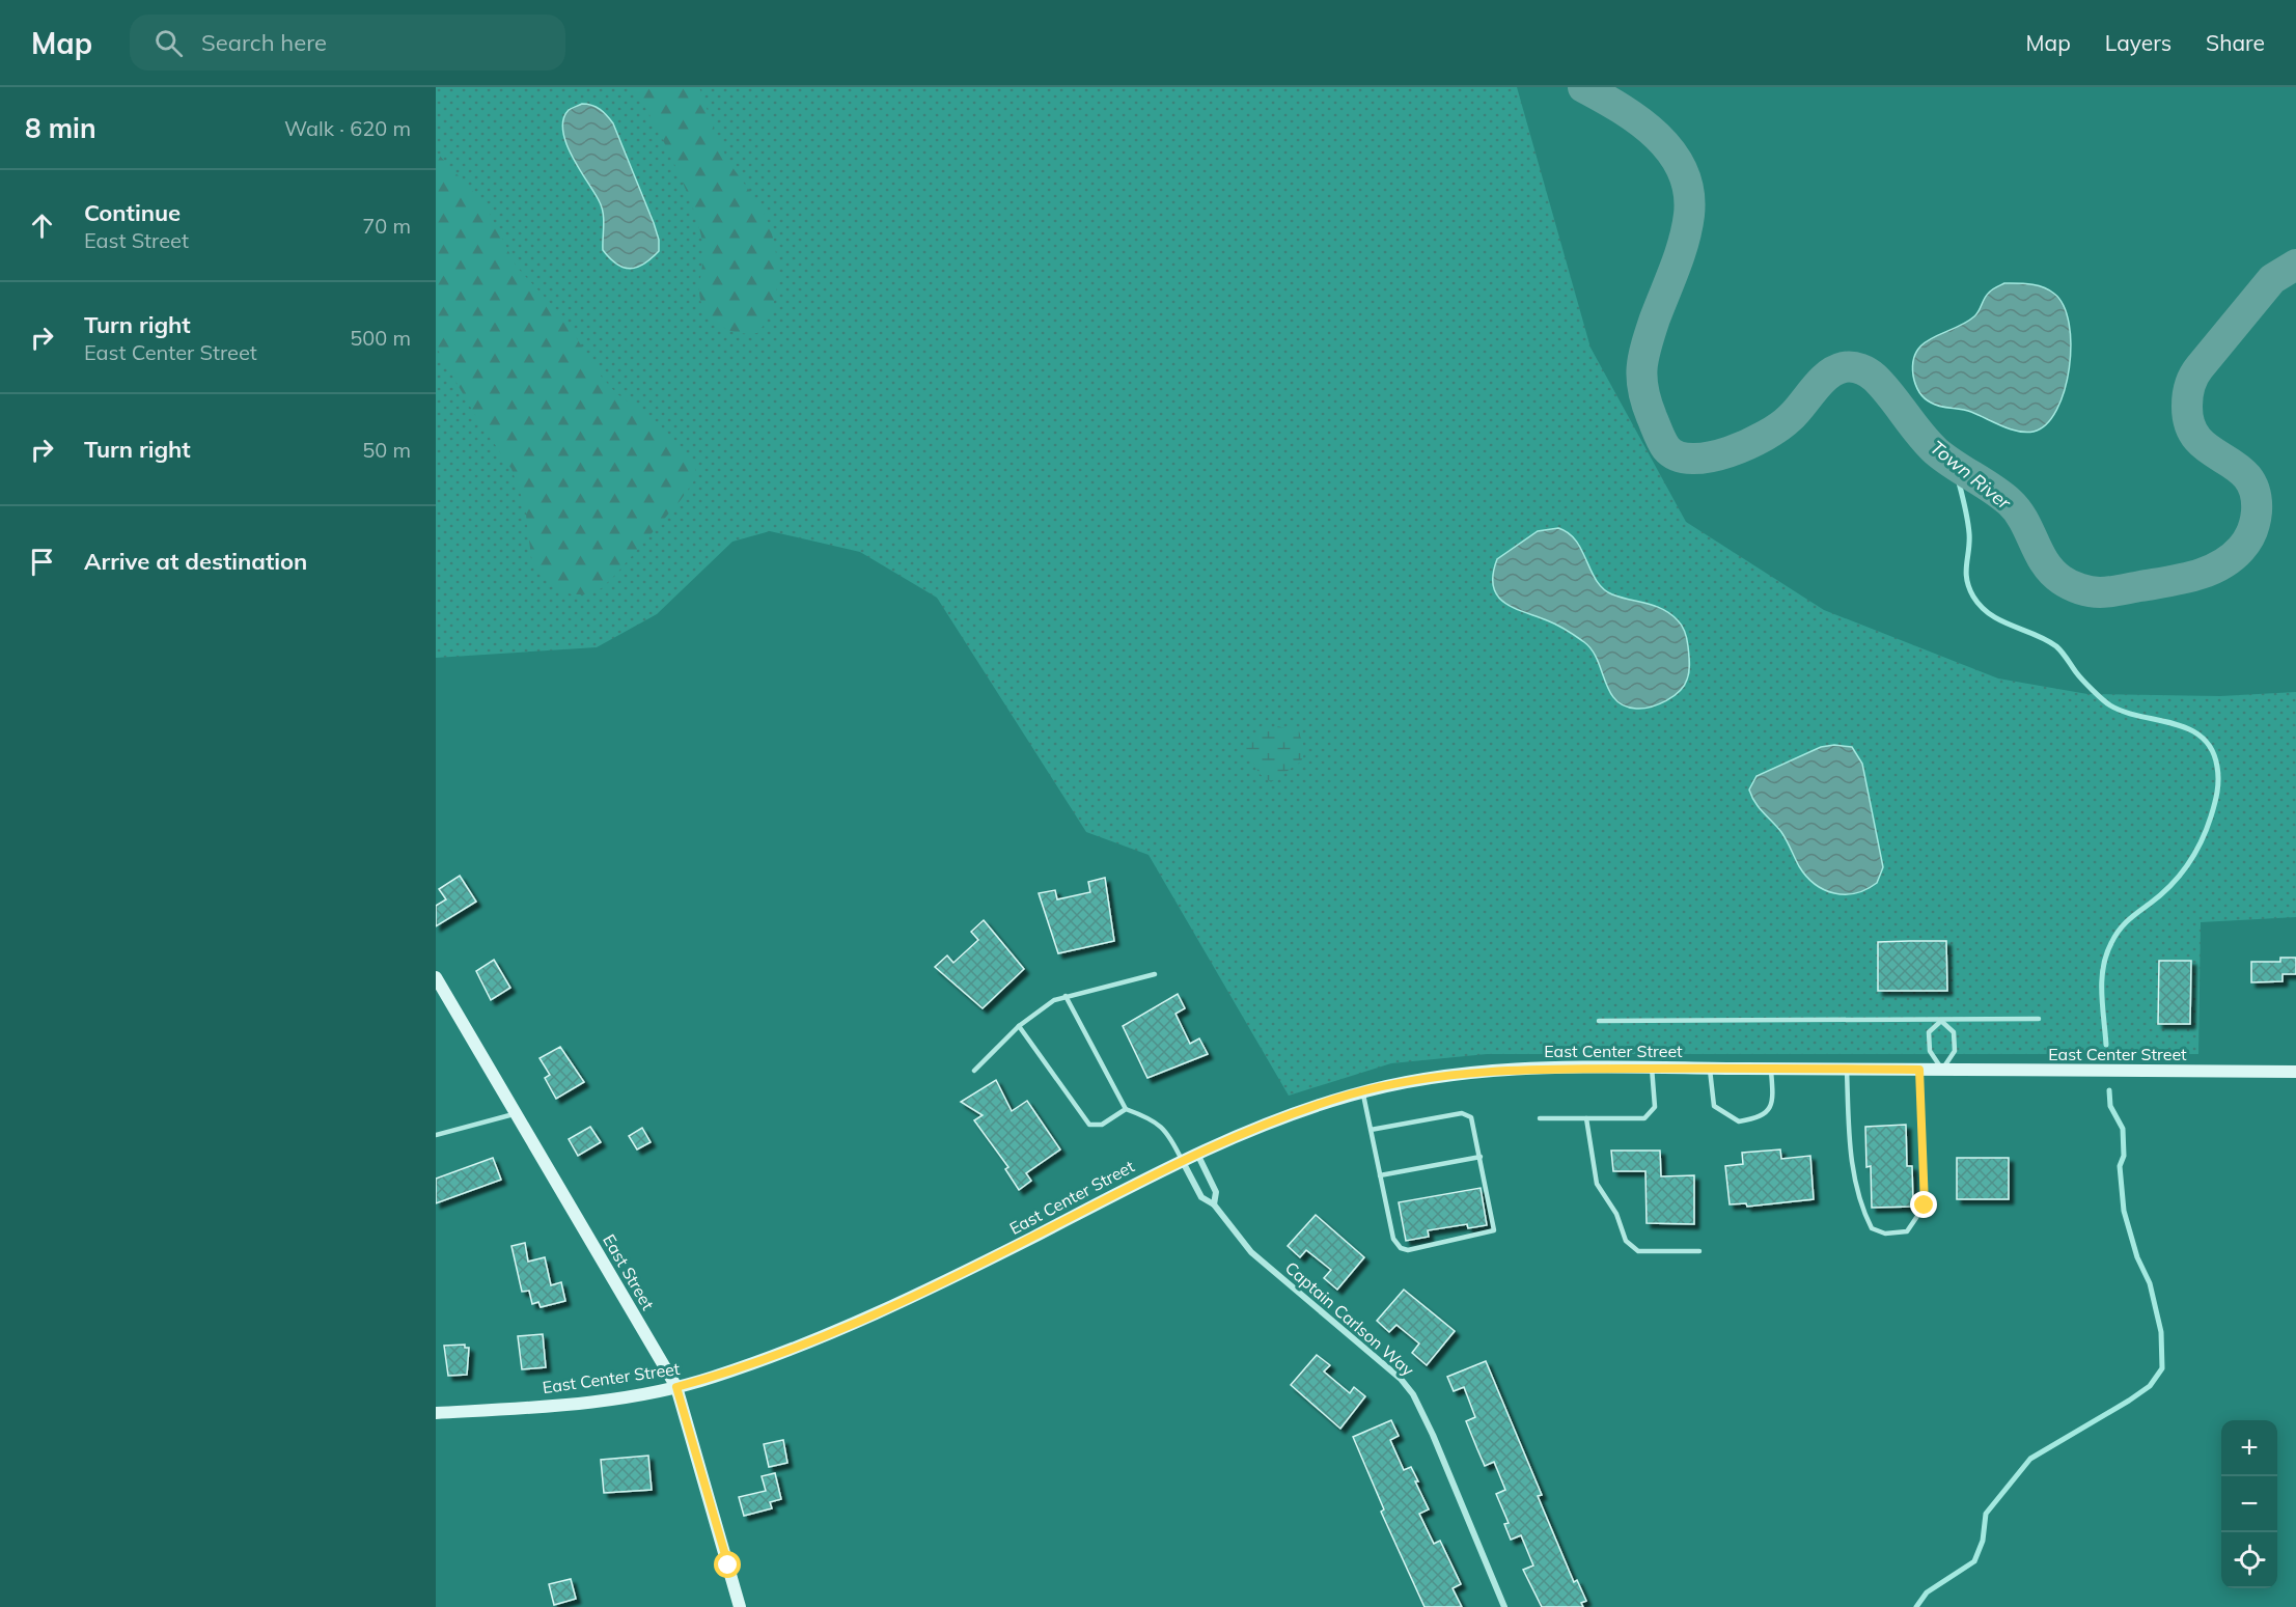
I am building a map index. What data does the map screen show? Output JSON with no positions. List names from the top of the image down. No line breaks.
{"streets":{"main road":["East Center Street","East Street"],"street":["Captain Carlson Way"]},"crossings":[["East Center Street","East Street"],["East Center Street","Captain Carlson Way"]],"water":["Town River"],"page":{"header":"Map","search":"Search here","nav":["Map","Layers","Share"],"heading":["8 min","Walk · 620 m"],"list":[["Continue","East Street","70 m"],["Turn right","East Center Street","500 m"],["Turn right","50 m"],"Arrive at destination"],"map_buttons":["+","−"]}}
